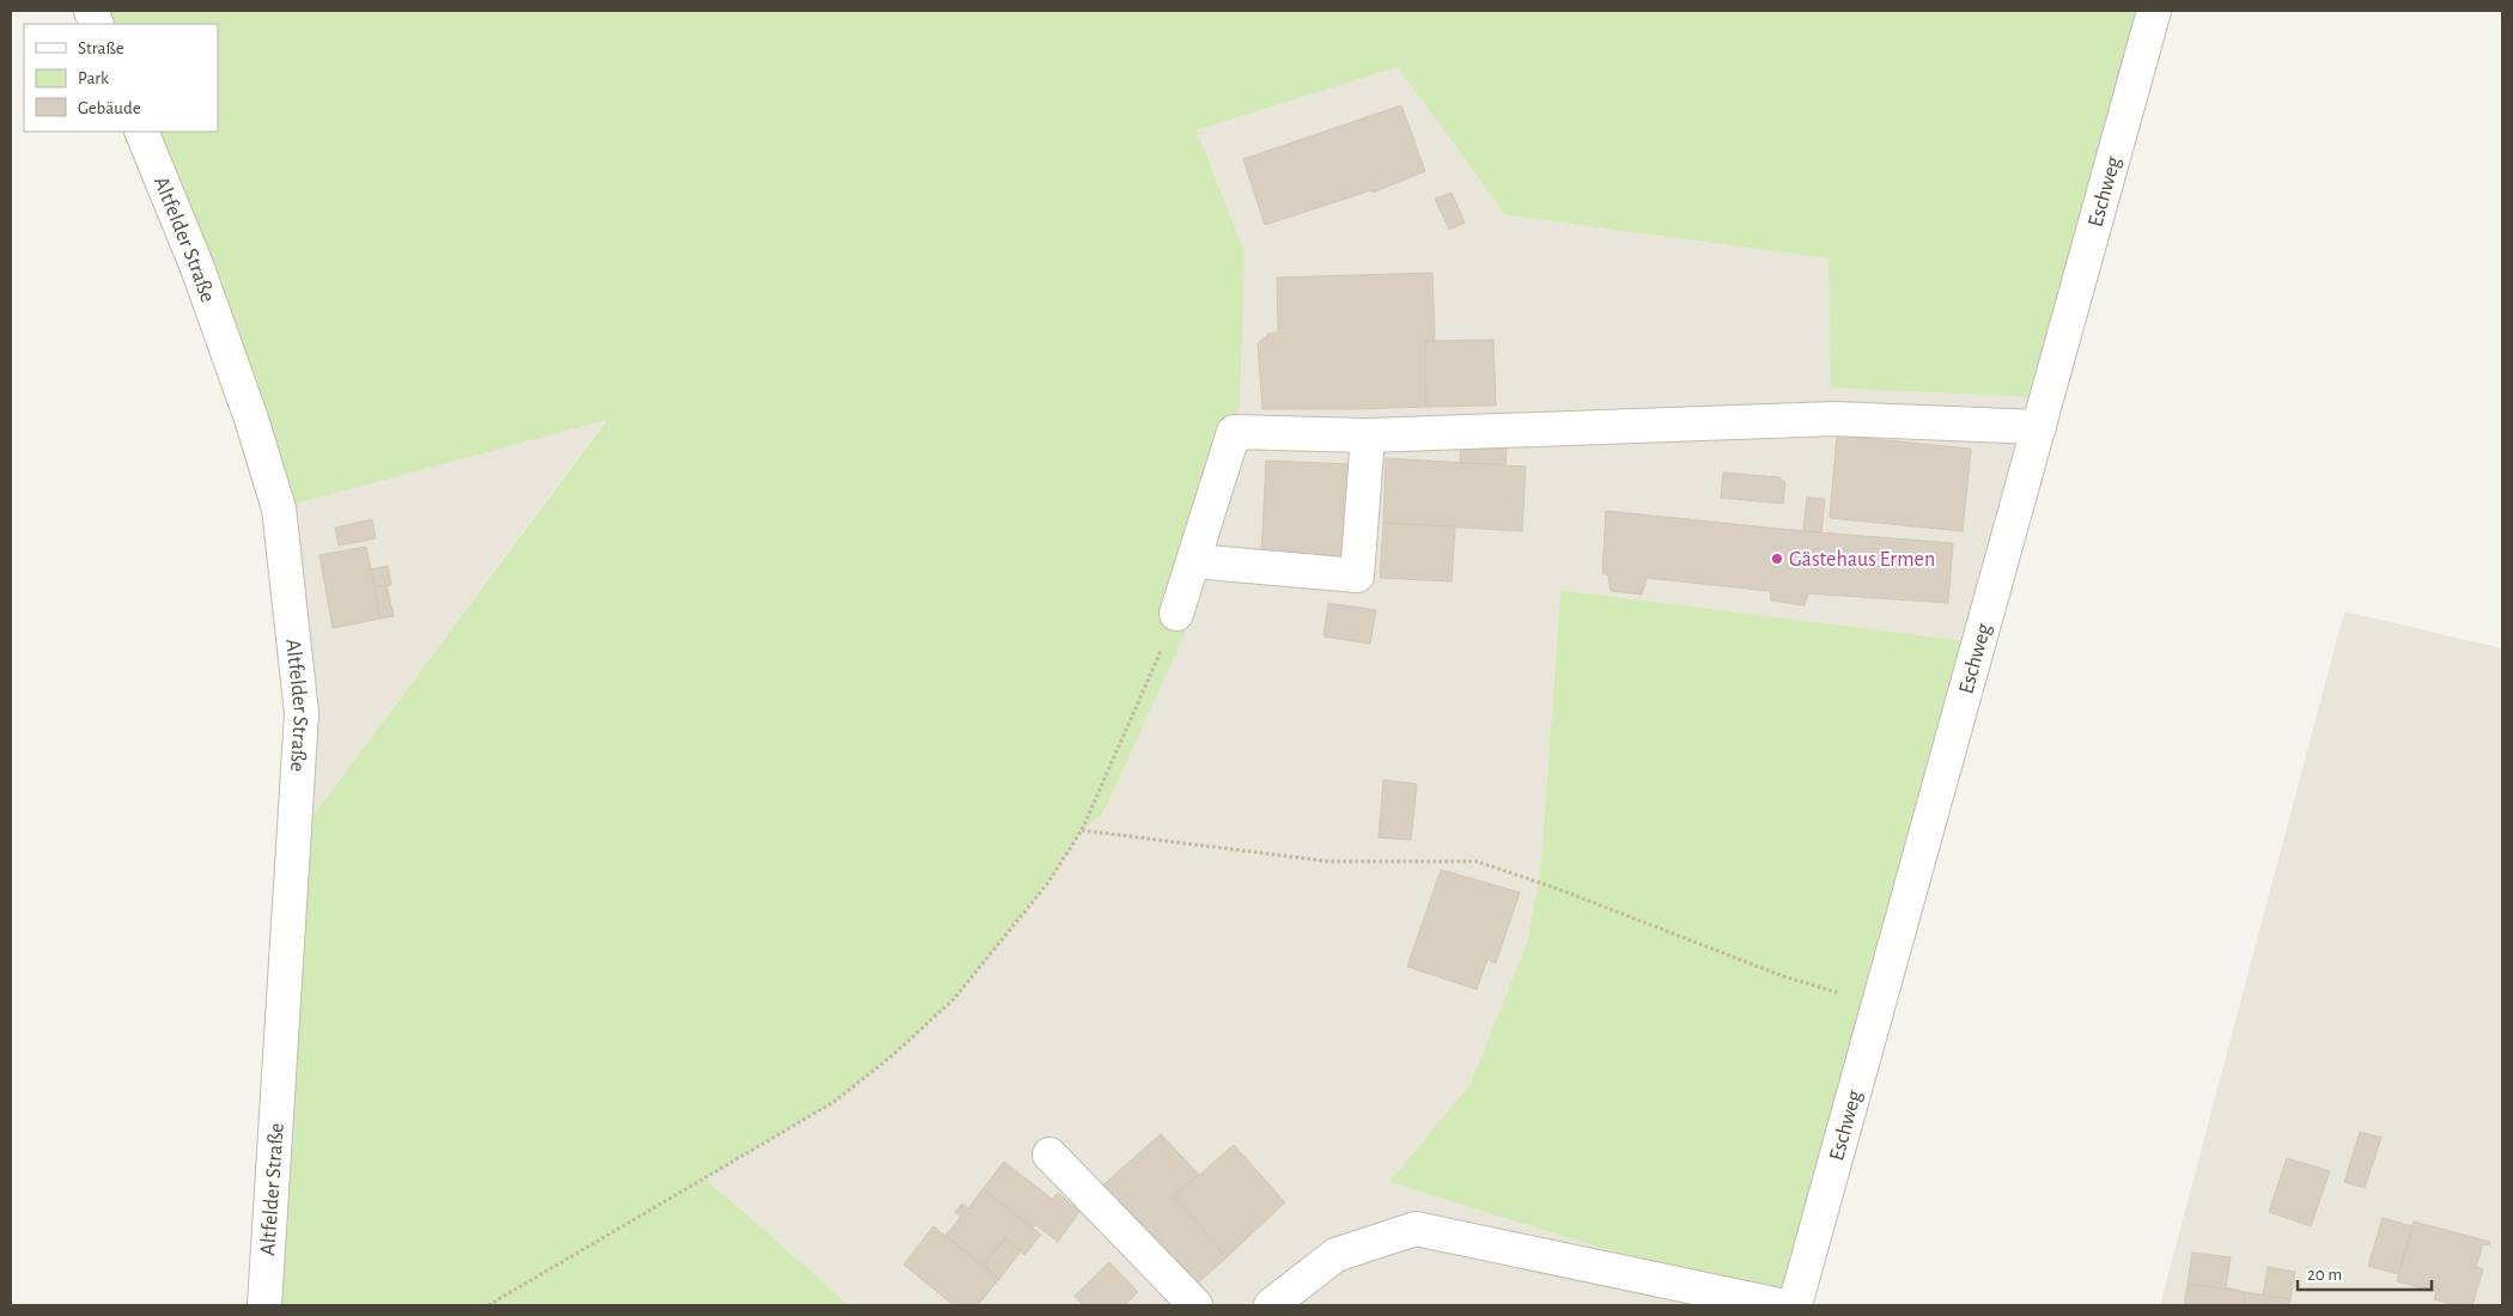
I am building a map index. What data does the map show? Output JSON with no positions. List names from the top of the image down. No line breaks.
{"streets":{"street":["Eschweg","Altfelder Straße"]},"places":["Gästehaus Ermen"],"legend":["Straße","Park","Gebäude"],"scale_bar":"20 m"}
